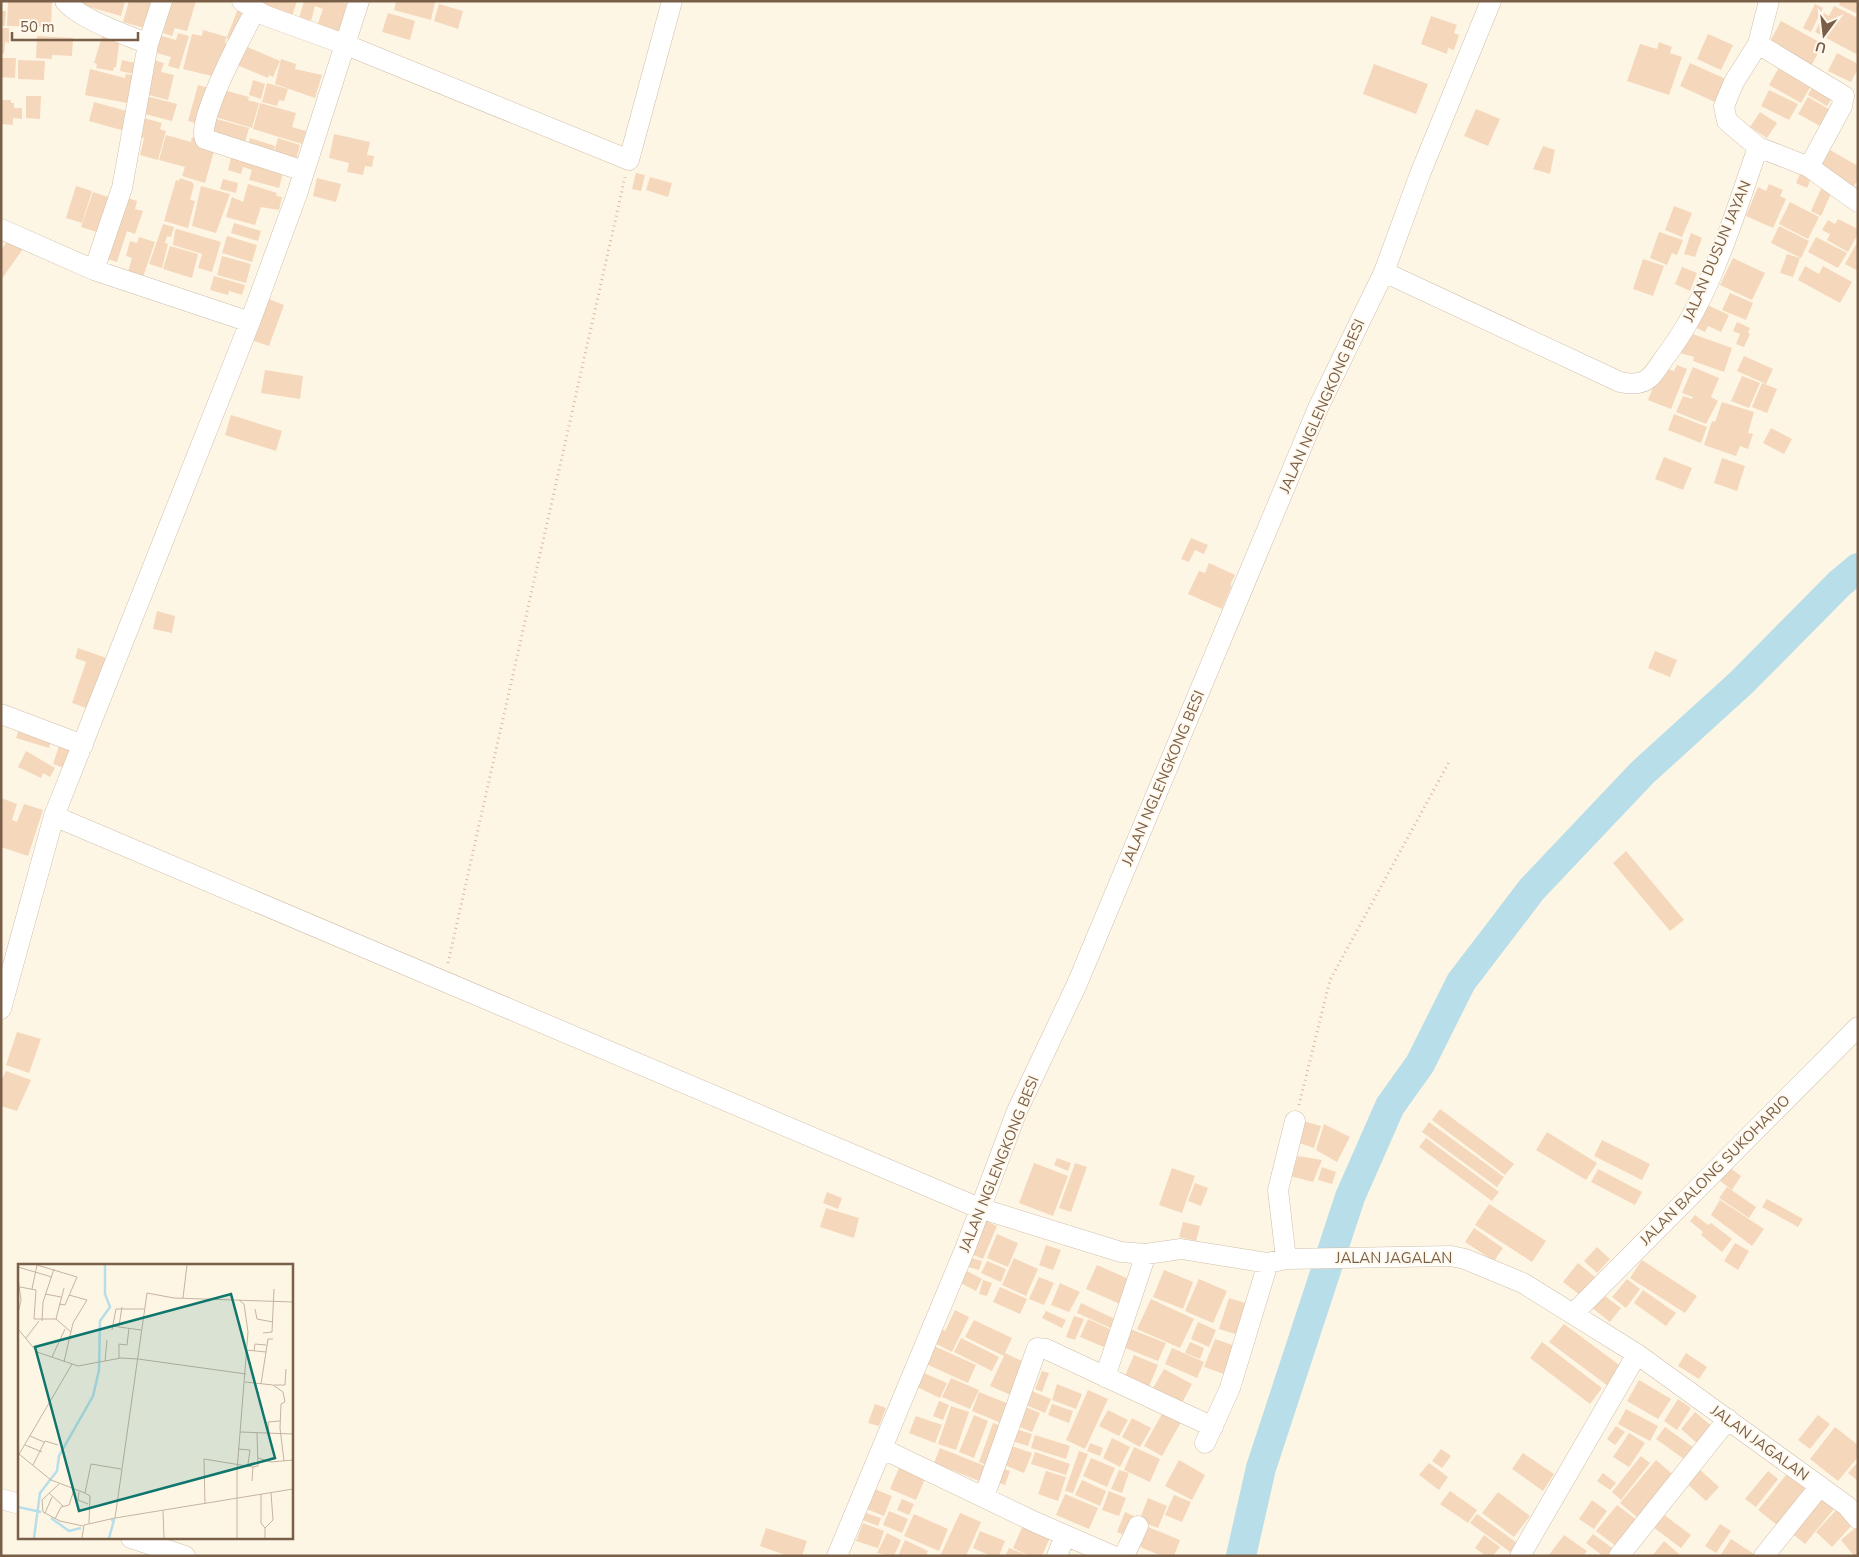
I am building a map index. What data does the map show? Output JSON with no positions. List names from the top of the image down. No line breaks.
{"streets":{"street":["JALAN DUSUN JAYAN","JALAN NGLENGKONG BESI","JALAN BALONG SUKOHARJO","JALAN JAGALAN"]},"crossings":[["JALAN DUSUN JAYAN","JALAN NGLENGKONG BESI"],["JALAN NGLENGKONG BESI","JALAN JAGALAN"],["JALAN BALONG SUKOHARJO","JALAN JAGALAN"]],"scale_bar":"50 m","north":"bottom"}
